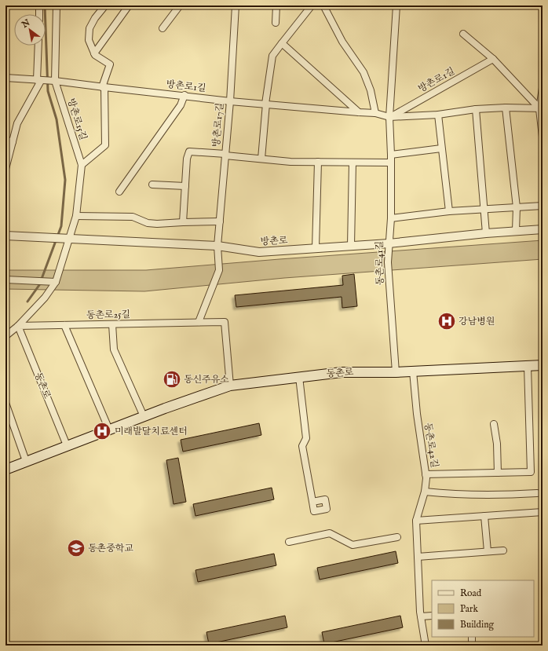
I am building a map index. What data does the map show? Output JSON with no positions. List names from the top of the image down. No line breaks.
{"streets":{"main road":["동촌로"],"street":["방촌로1길","방촌로15길","방촌로17길","방촌로","동촌로41길","동촌로25길","동촌로42길"]},"crossings":[["방촌로1길","방촌로15길"],["방촌로1길","방촌로17길"],["방촌로1길","동촌로41길"],["방촌로15길","방촌로"],["방촌로15길","동촌로25길"],["방촌로15길","동촌로"],["방촌로17길","방촌로"],["방촌로","동촌로41길"],["동촌로41길","동촌로"],["동촌로25길","동촌로"],["동촌로","동촌로42길"]],"places":{"hospital":["강남병원","미래발달치료센터"],"fuel station":["동신주유소"],"school or university":["동촌중학교"]},"legend":["Road","Park","Building"],"north":"top left"}
